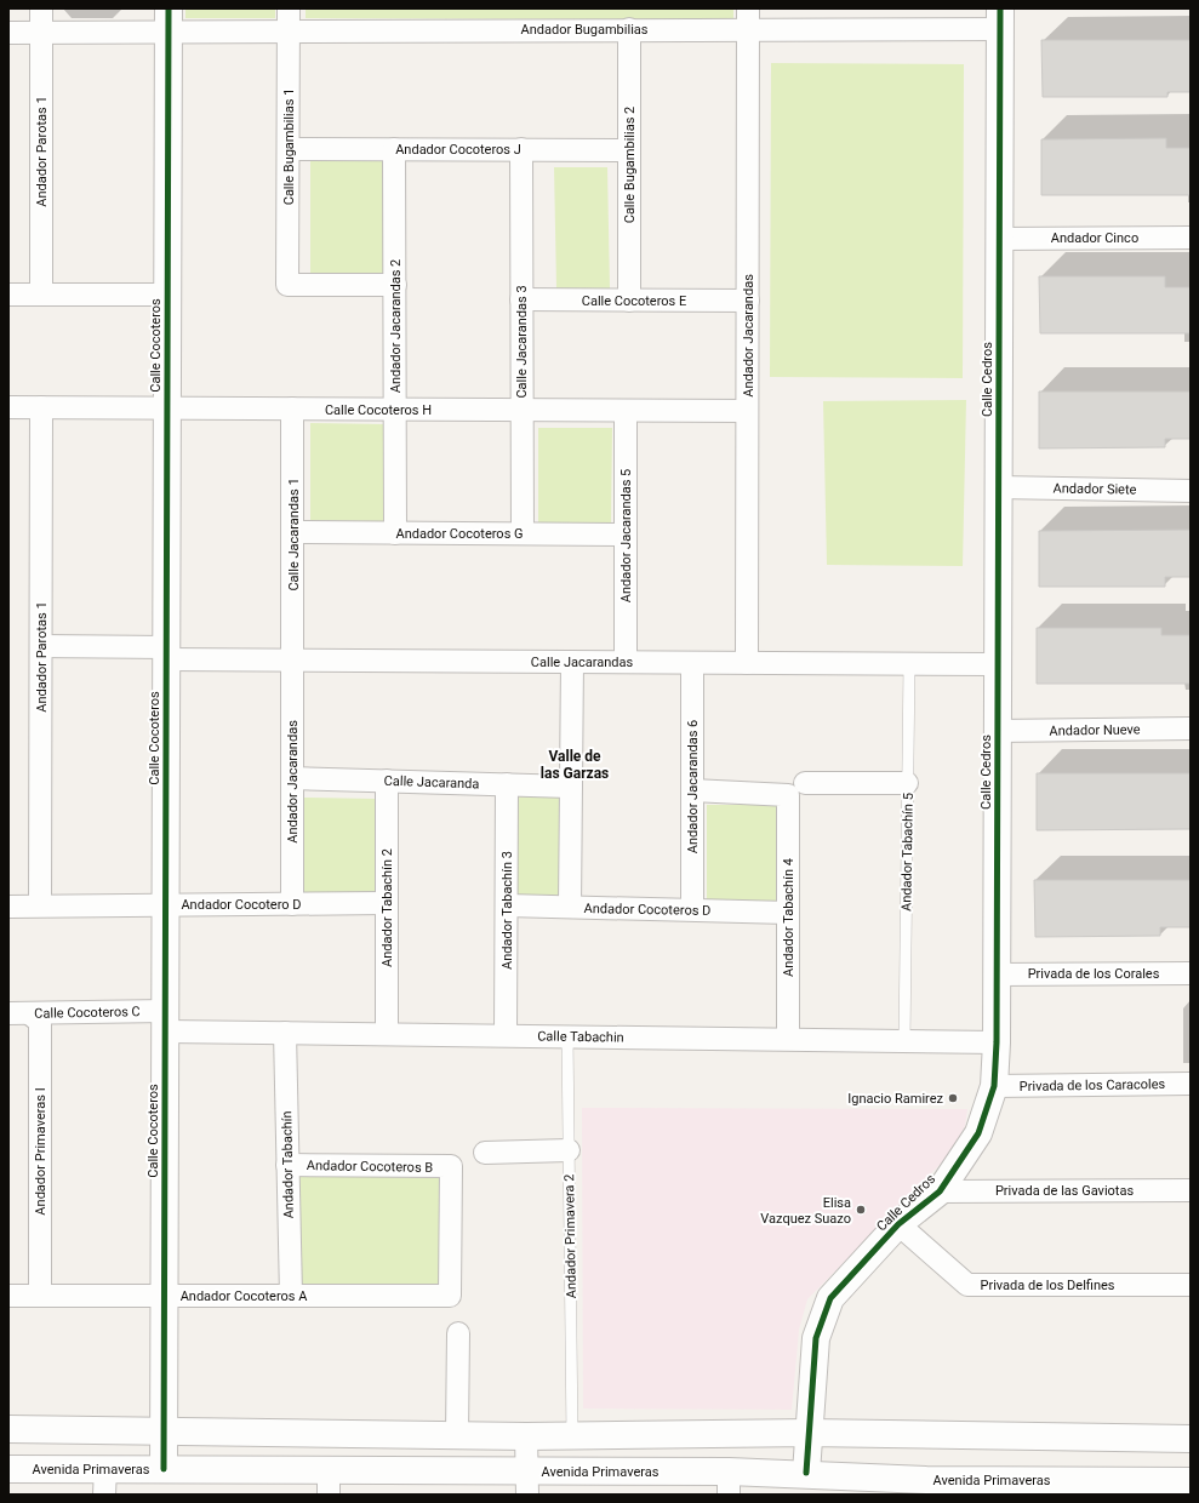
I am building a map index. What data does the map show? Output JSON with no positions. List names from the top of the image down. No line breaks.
{"streets":{"street":["Andador Bugambilias","Calle Bugambilias 1","Andador Cocoteros J","Andador Parotas 1","Calle Bugambilias 2","Andador Cinco","Calle Cocoteros E","Andador Jacarandas 2","Andador Jacarandas","Calle Jacarandas 3","Calle Cocoteros","Calle Cedros","Calle Cocoteros H","Andador Siete","Andador Cocoteros G","Calle Jacarandas 1","Andador Jacarandas 5","Calle Jacarandas","Andador Nueve","Calle Jacaranda","Andador Jacarandas 6","Andador Cocotero D","Andador Tabachín 2","Andador Cocoteros D","Andador Tabachín 3","Andador Tabachín 4","Privada de los Corales","Calle Cocoteros C","Calle Tabachin","Privada de los Caracoles","Andador Primaveras I","Andador Tabachín","Andador Cocoteros B","Privada de las Gaviotas","Privada de los Delfines","Andador Cocoteros A","Avenida Primaveras"],"lane":["Andador Tabachín 5","Andador Primavera 2"]},"crossings":[["Andador Bugambilias","Calle Bugambilias 1"],["Andador Bugambilias","Andador Parotas 1"],["Andador Bugambilias","Calle Bugambilias 2"],["Andador Bugambilias","Andador Jacarandas"],["Andador Bugambilias","Calle Cocoteros"],["Andador Bugambilias","Calle Cedros"],["Calle Bugambilias 1","Andador Cocoteros J"],["Calle Bugambilias 1","Andador Jacarandas 2"],["Andador Cocoteros J","Calle Bugambilias 2"],["Andador Cocoteros J","Andador Jacarandas 2"],["Andador Cocoteros J","Calle Jacarandas 3"],["Andador Parotas 1","Calle Cocoteros H"],["Andador Parotas 1","Calle Jacarandas"],["Andador Parotas 1","Andador Cocotero D"],["Calle Bugambilias 2","Calle Cocoteros E"],["Andador Cinco","Calle Cedros"],["Calle Cocoteros E","Andador Jacarandas"],["Calle Cocoteros E","Calle Jacarandas 3"],["Andador Jacarandas 2","Calle Cocoteros H"],["Andador Jacarandas 2","Andador Cocoteros G"],["Andador Jacarandas","Calle Cocoteros H"],["Andador Jacarandas","Calle Jacarandas 1"],["Andador Jacarandas","Calle Jacarandas"],["Andador Jacarandas","Calle Jacaranda"],["Andador Jacarandas","Andador Cocotero D"],["Calle Jacarandas 3","Calle Cocoteros H"],["Calle Jacarandas 3","Andador Cocoteros G"],["Calle Cocoteros","Calle Cocoteros H"],["Calle Cocoteros","Calle Jacarandas"],["Calle Cocoteros","Andador Cocotero D"],["Calle Cocoteros","Calle Cocoteros C"],["Calle Cocoteros","Calle Tabachin"],["Calle Cocoteros","Andador Cocoteros A"],["Calle Cocoteros","Avenida Primaveras"],["Calle Cedros","Andador Siete"],["Calle Cedros","Calle Jacarandas"],["Calle Cedros","Andador Nueve"],["Calle Cedros","Privada de los Corales"],["Calle Cedros","Calle Tabachin"],["Calle Cedros","Privada de los Caracoles"],["Calle Cedros","Privada de las Gaviotas"],["Calle Cedros","Privada de los Delfines"],["Calle Cedros","Avenida Primaveras"],["Calle Cocoteros H","Calle Jacarandas 1"],["Calle Cocoteros H","Andador Jacarandas 5"],["Andador Cocoteros G","Calle Jacarandas 1"],["Andador Cocoteros G","Andador Jacarandas 5"],["Calle Jacarandas 1","Calle Jacarandas"],["Andador Jacarandas 5","Calle Jacarandas"],["Calle Jacarandas","Andador Jacarandas 6"],["Calle Jacarandas","Andador Tabachín 5"],["Calle Jacaranda","Andador Tabachín 2"],["Calle Jacaranda","Andador Tabachín 3"],["Andador Jacarandas 6","Andador Cocoteros D"],["Andador Tabachín 5","Calle Tabachin"],["Andador Cocotero D","Andador Tabachín 2"],["Andador Tabachín 2","Calle Tabachin"],["Andador Cocoteros D","Andador Tabachín 3"],["Andador Cocoteros D","Andador Tabachín 4"],["Andador Tabachín 3","Calle Tabachin"],["Andador Tabachín 4","Calle Tabachin"],["Calle Cocoteros C","Calle Tabachin"],["Calle Cocoteros C","Andador Primaveras I"],["Calle Tabachin","Andador Tabachín"],["Calle Tabachin","Andador Primavera 2"],["Andador Primaveras I","Andador Cocoteros A"],["Andador Tabachín","Andador Cocoteros B"],["Andador Tabachín","Andador Cocoteros A"],["Andador Cocoteros B","Andador Cocoteros A"]],"districts":["Valle de las Garzas"],"places":["Ignacio Ramirez","Elisa Vazquez Suazo"]}
